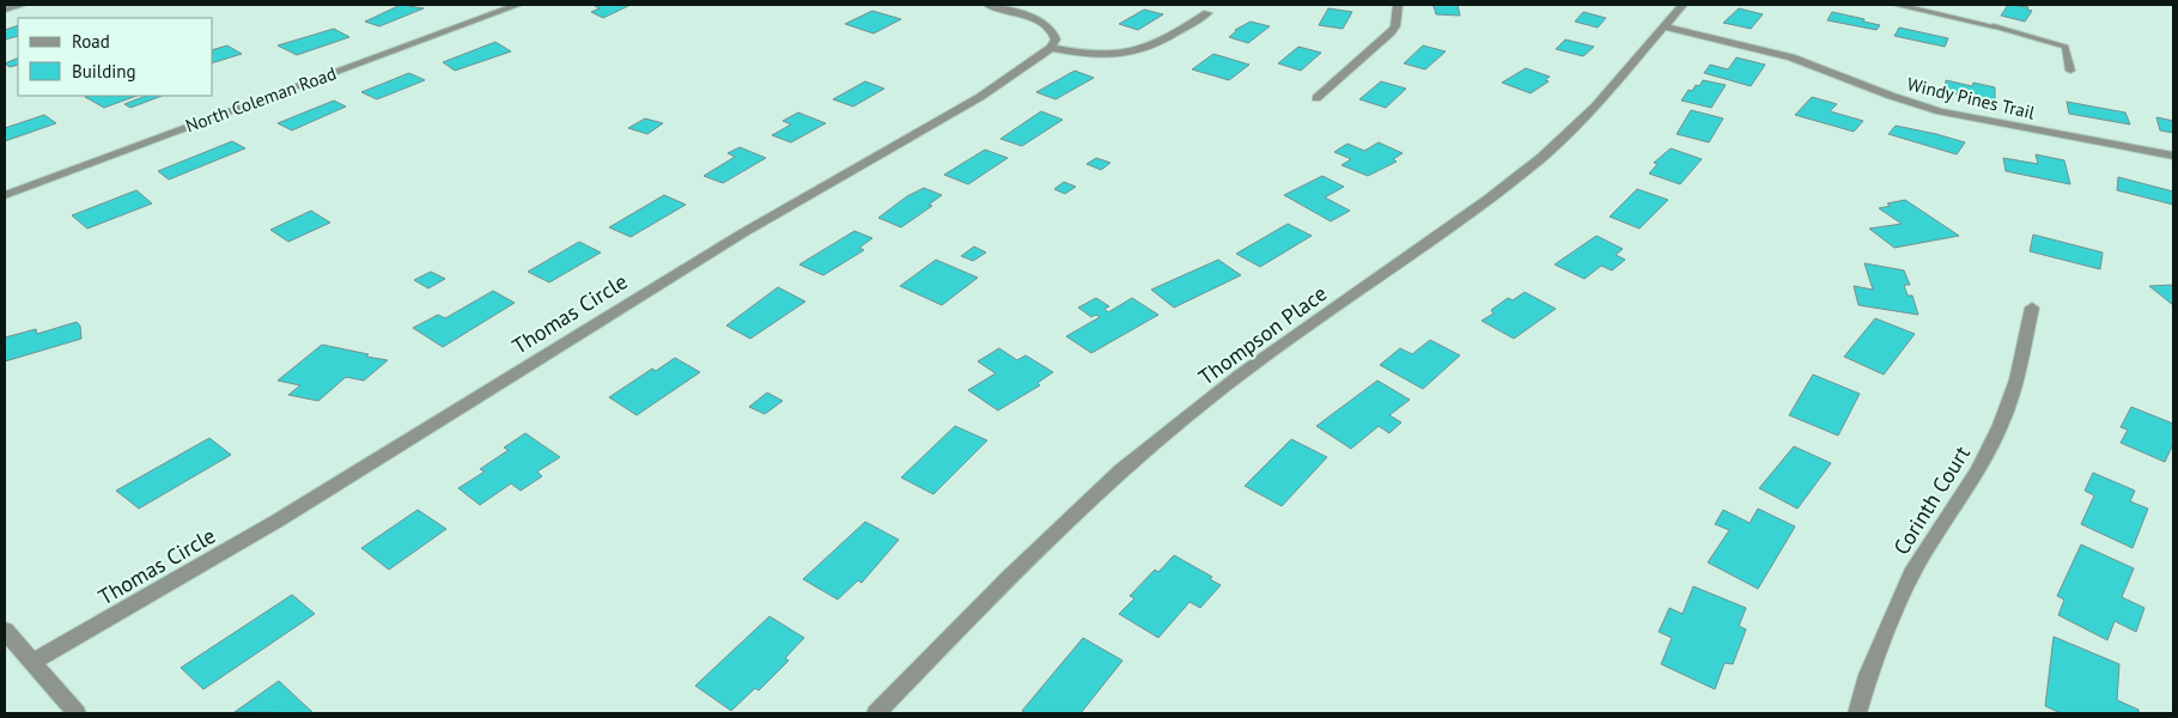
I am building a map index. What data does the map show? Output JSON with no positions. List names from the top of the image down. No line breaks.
{"streets":{"street":["Windy Pines Trail","North Coleman Road","Thomas Circle","Thompson Place","Corinth Court"]},"crossings":[["Windy Pines Trail","Thompson Place"]],"legend":["Road","Building"]}
